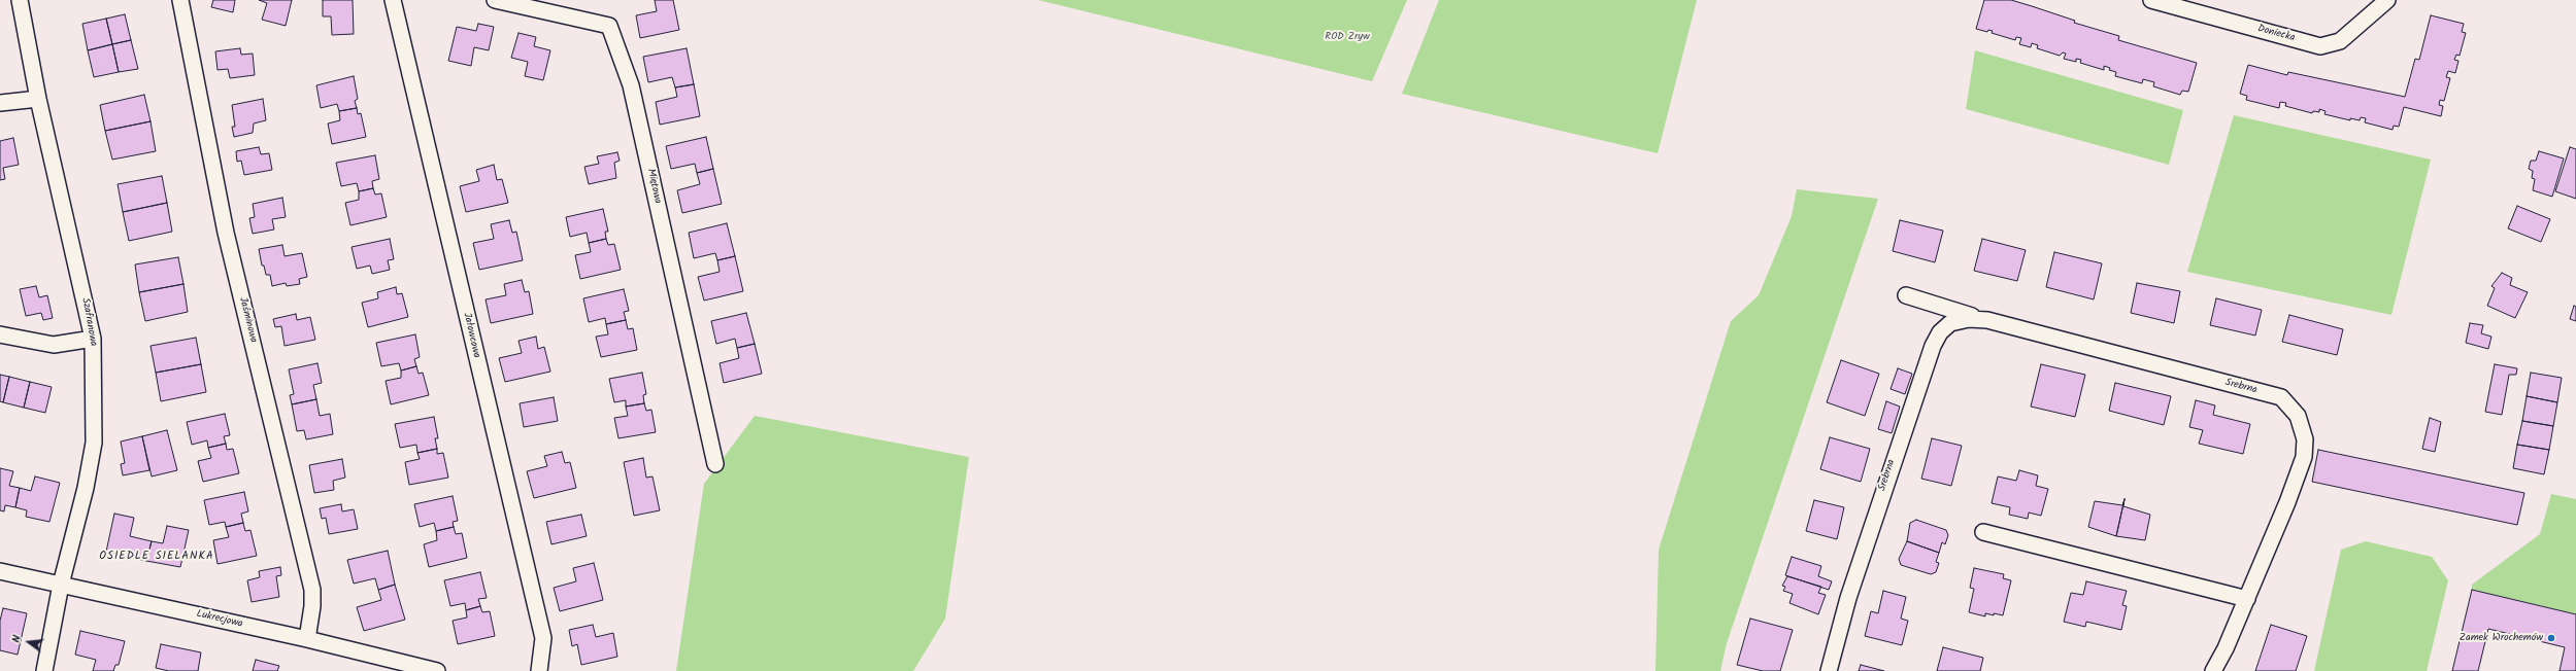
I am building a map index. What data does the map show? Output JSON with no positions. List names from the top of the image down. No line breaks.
{"streets":{"street":["Doniecka","Miętowa","Jaśminowa","Szafranowa","Jałowcowa","Srebrna","Lukrecjowa"]},"crossings":[["Jaśminowa","Lukrecjowa"],["Szafranowa","Lukrecjowa"]],"districts":["OSIEDLE SIELANKA"],"parks":["ROD Zryw"],"places":["Zamek Wrochemów"],"north":"left"}
